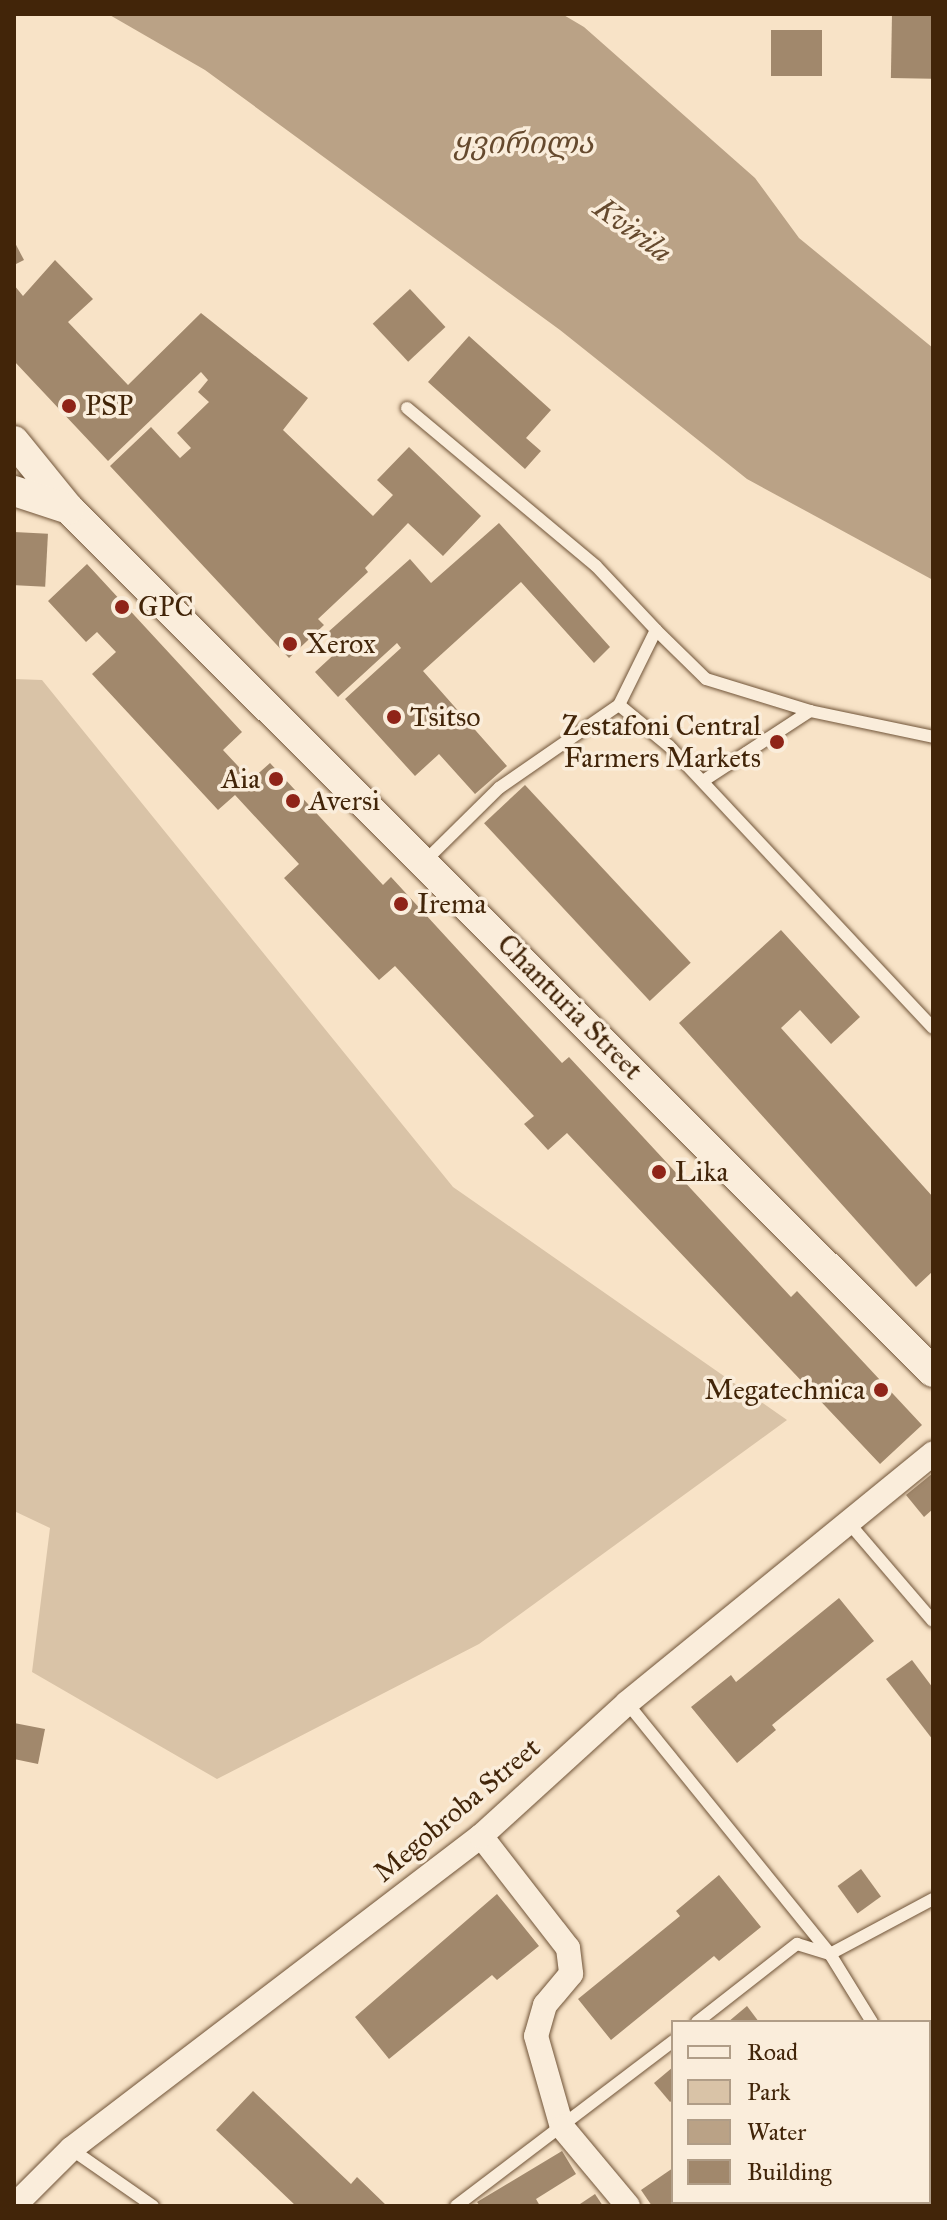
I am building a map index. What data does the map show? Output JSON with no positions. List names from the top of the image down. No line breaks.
{"streets":{"street":["Chanturia Street","Megobroba Street"]},"water":["ყვირილა","Kvirila"],"places":["PSP","GPC","Xerox","Tsitso","Zestafoni Central Farmers Markets","Aia","Aversi","Irema","Lika","Megatechnica"],"legend":["Road","Park","Water","Building"]}
